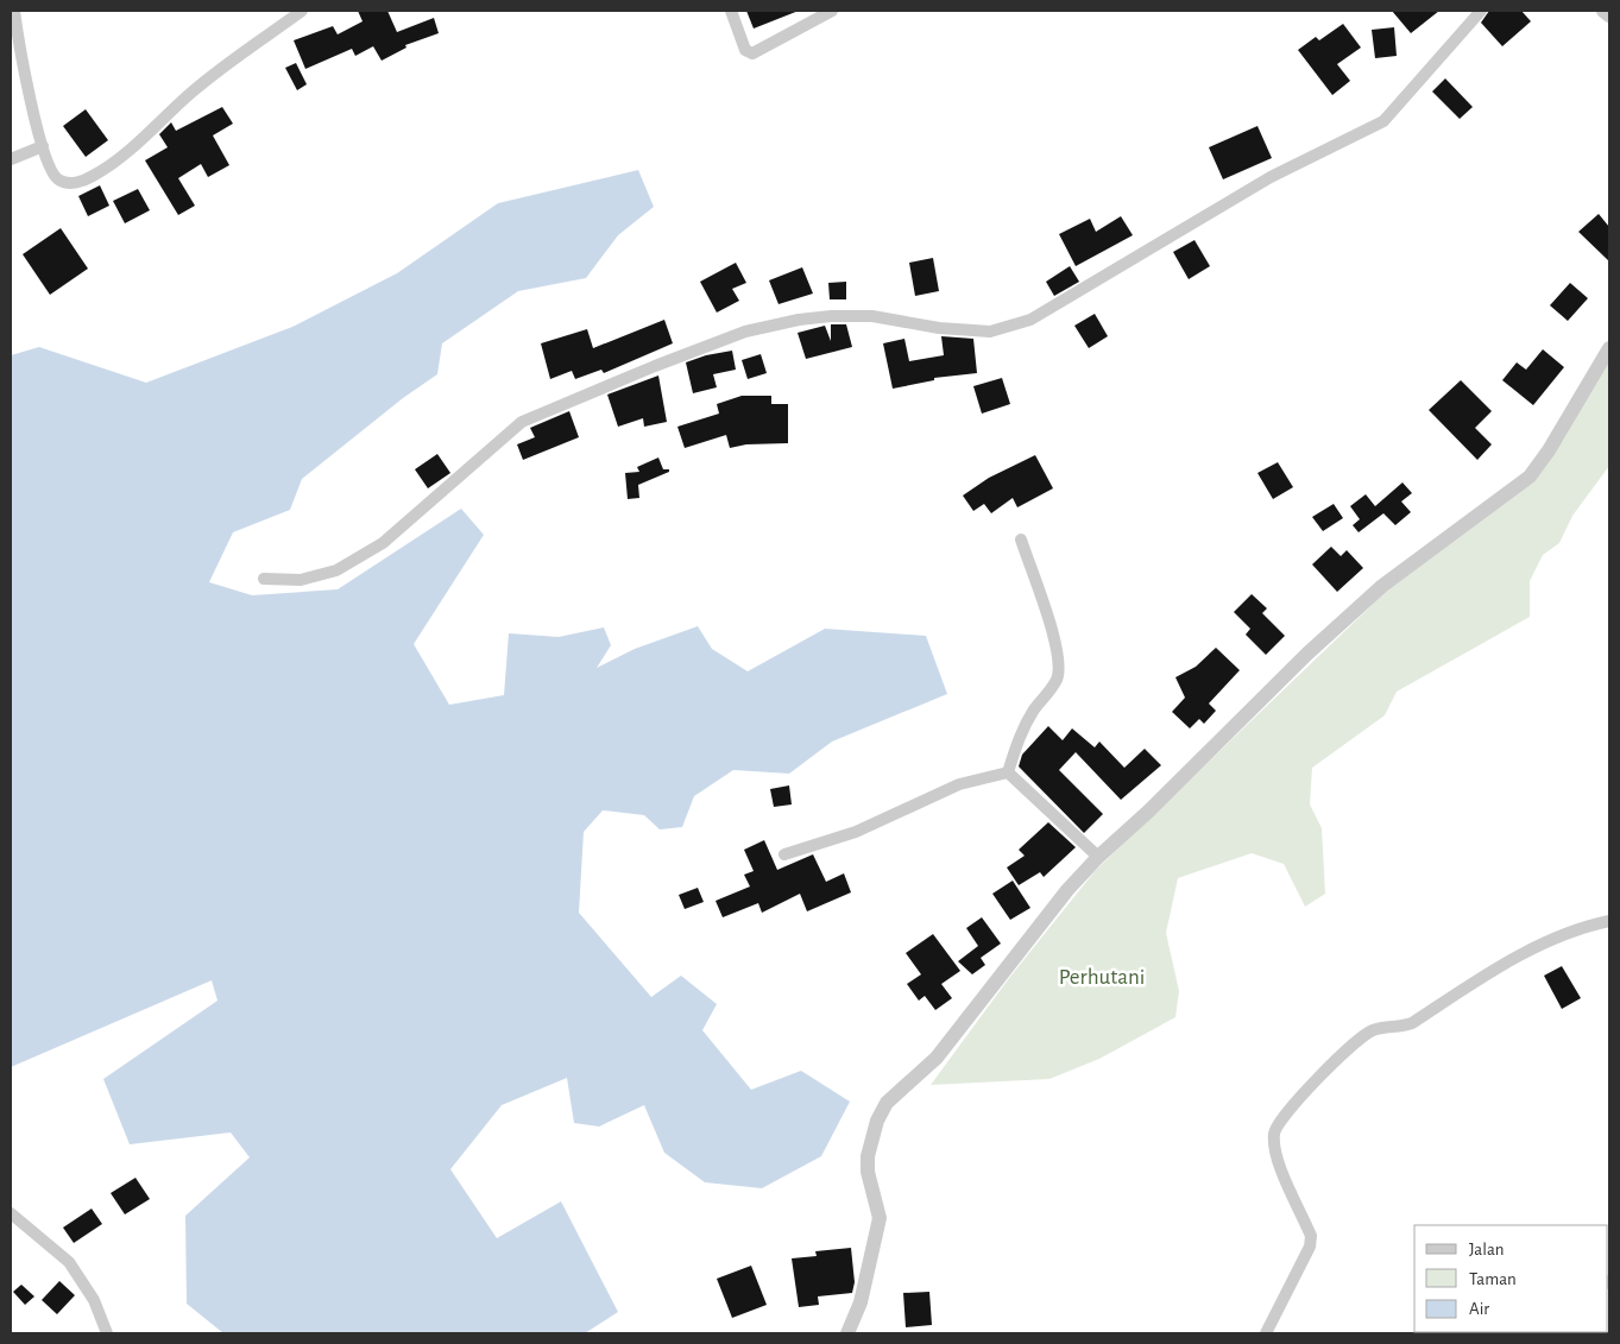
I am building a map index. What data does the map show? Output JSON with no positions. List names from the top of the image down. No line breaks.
{"parks":["Perhutani"],"legend":["Jalan","Taman","Air"]}
